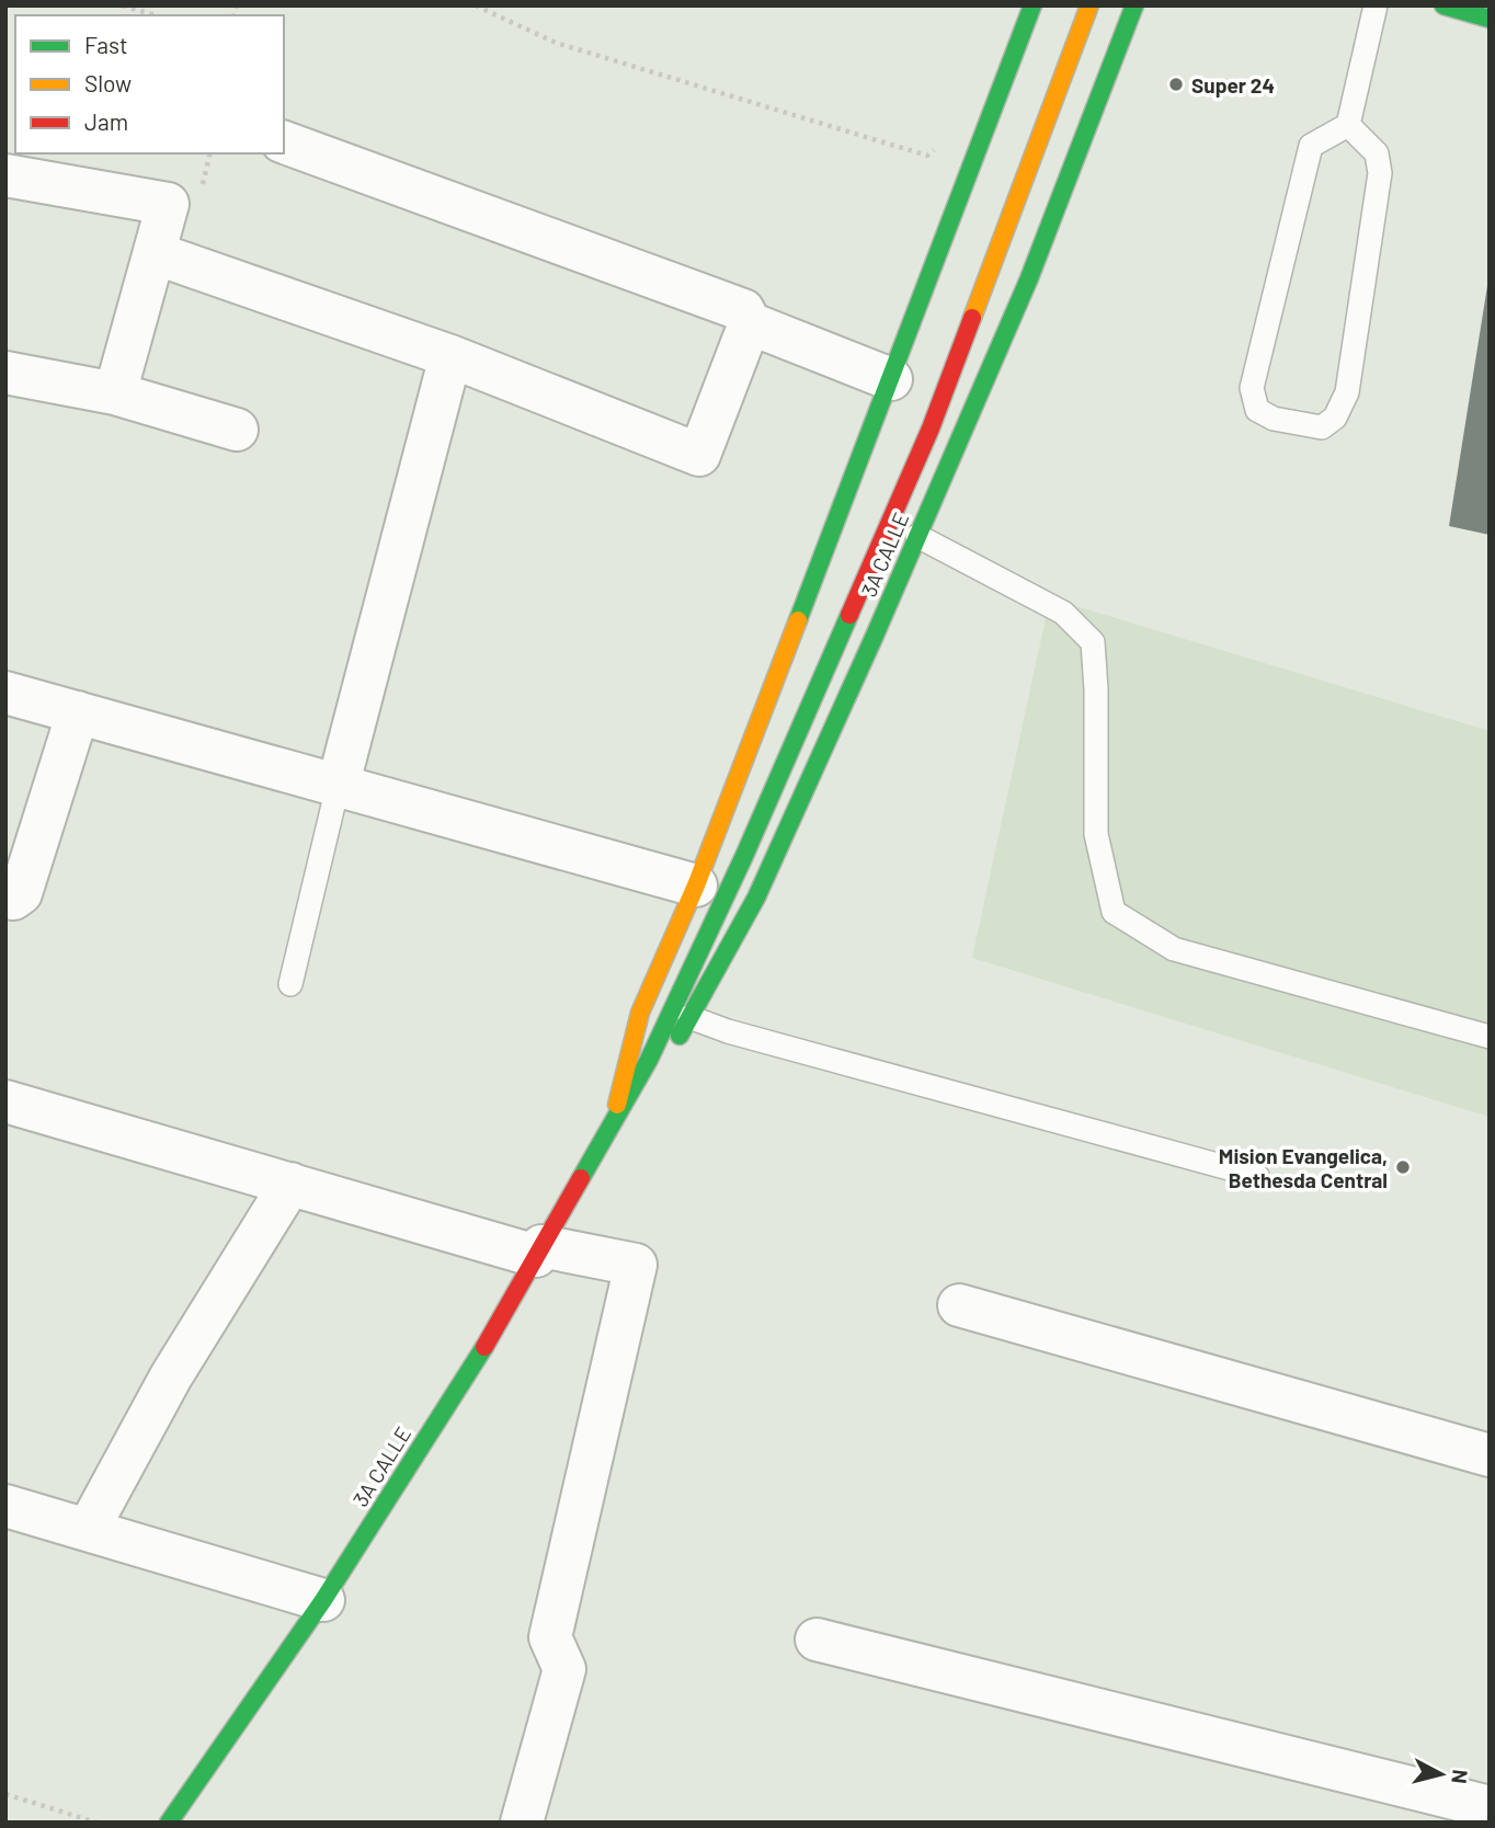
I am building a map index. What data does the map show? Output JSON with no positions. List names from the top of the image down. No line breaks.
{"streets":{"street":["3A CALLE"]},"places":["Super 24","Mision Evangelica, Bethesda Central"],"legend":["Fast","Slow","Jam"],"north":"right"}
